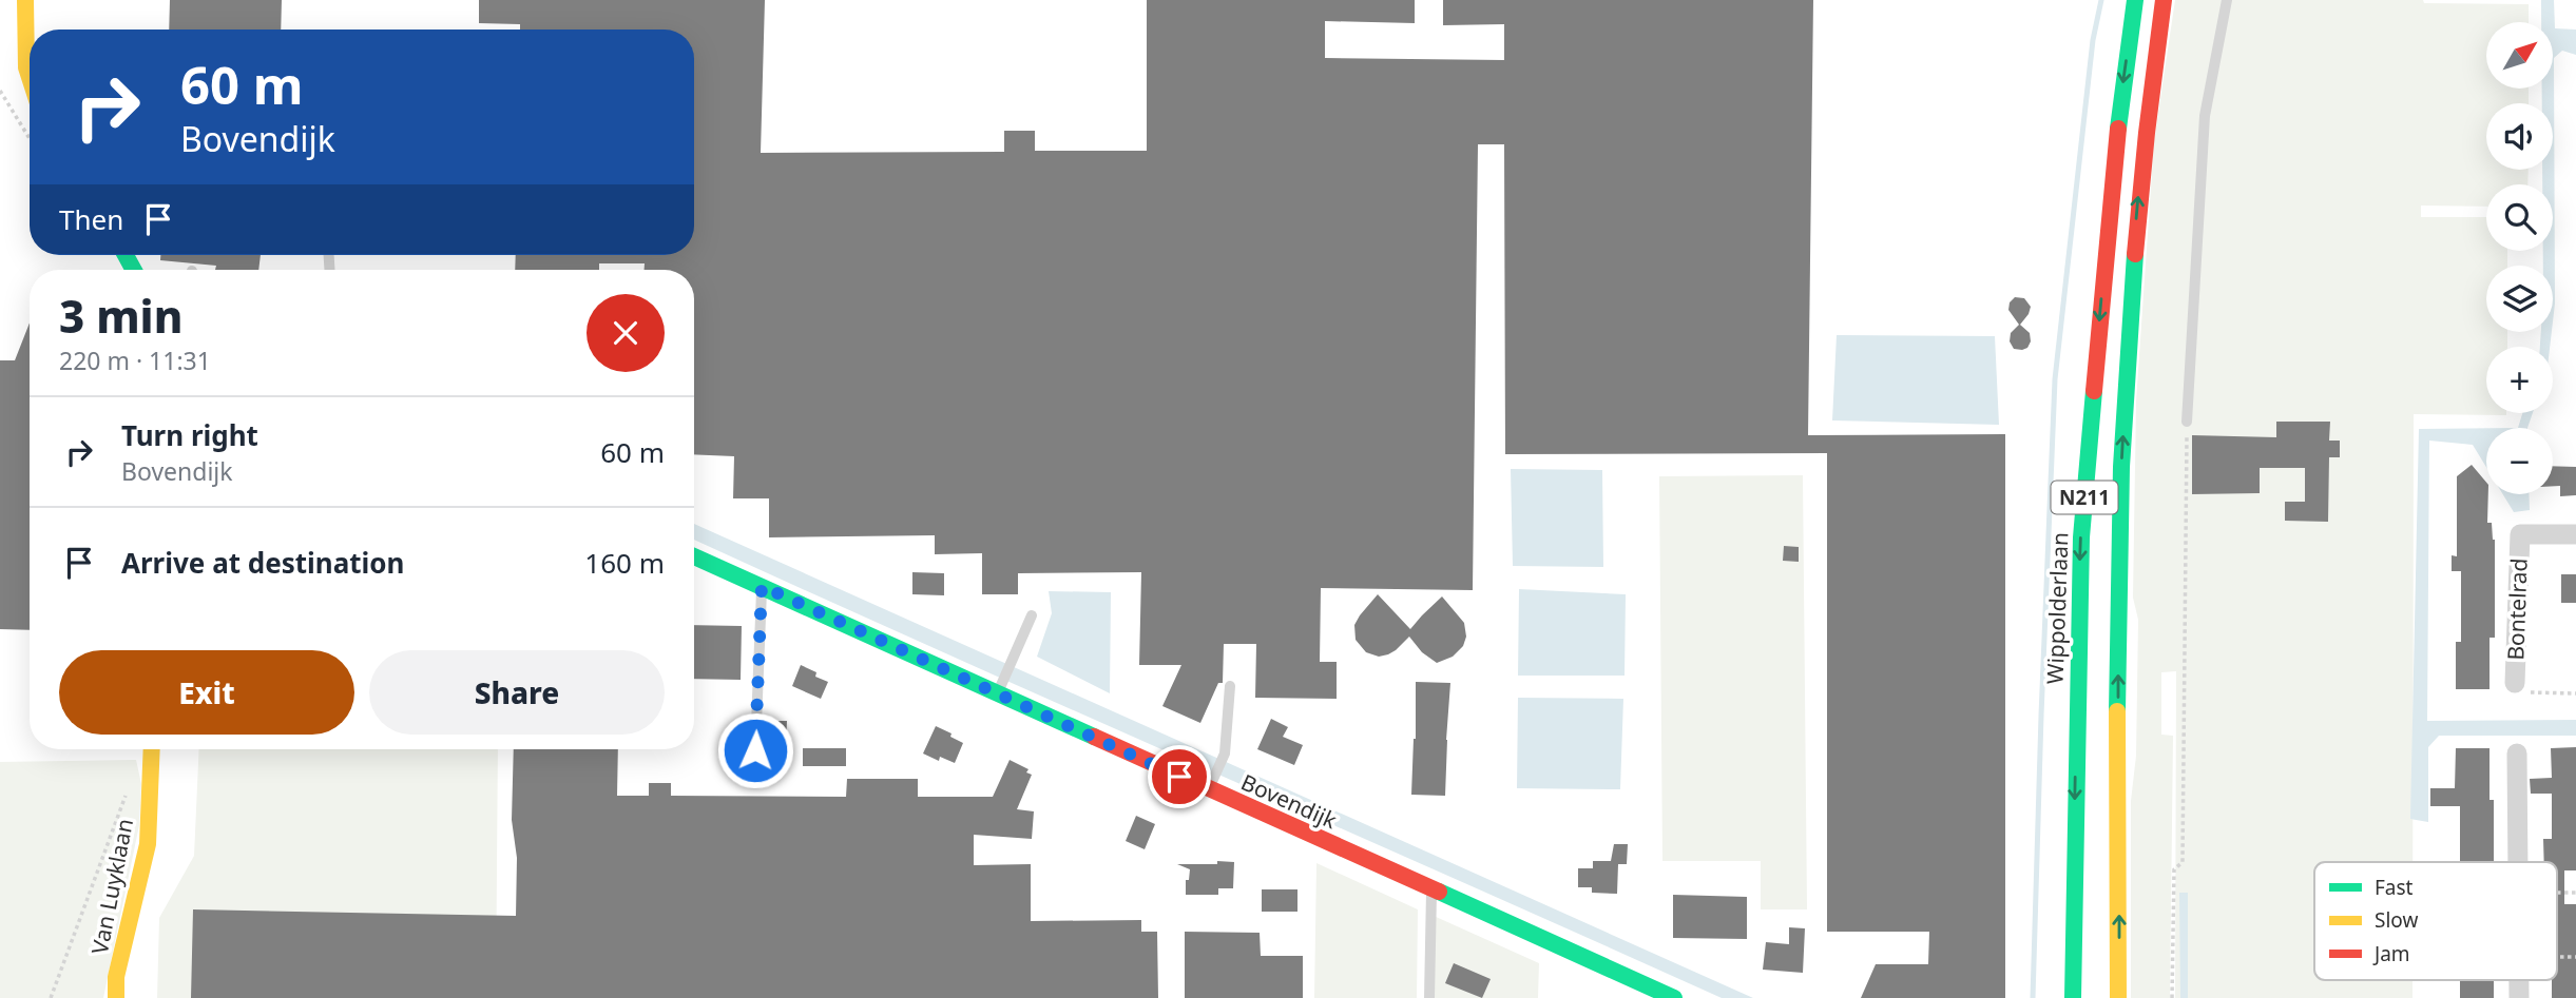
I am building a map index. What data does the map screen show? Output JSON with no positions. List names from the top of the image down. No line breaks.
{"streets":{"main road":["N211","Wippolderlaan","Bovendijk","Van Luyklaan"],"street":["Bontelrad"]},"legend":["Fast","Slow","Jam"],"north":"top right","page":{"map_buttons":["+","−"],"turn":["60 m","Bovendijk"],"then":"Then","heading":["3 min","220 m · 11:31"],"list":[{"name":"Turn right","note":"Bovendijk","value":"60 m"},{"name":"Arrive at destination","value":"160 m"}],"buttons":["Exit","Share"]}}
